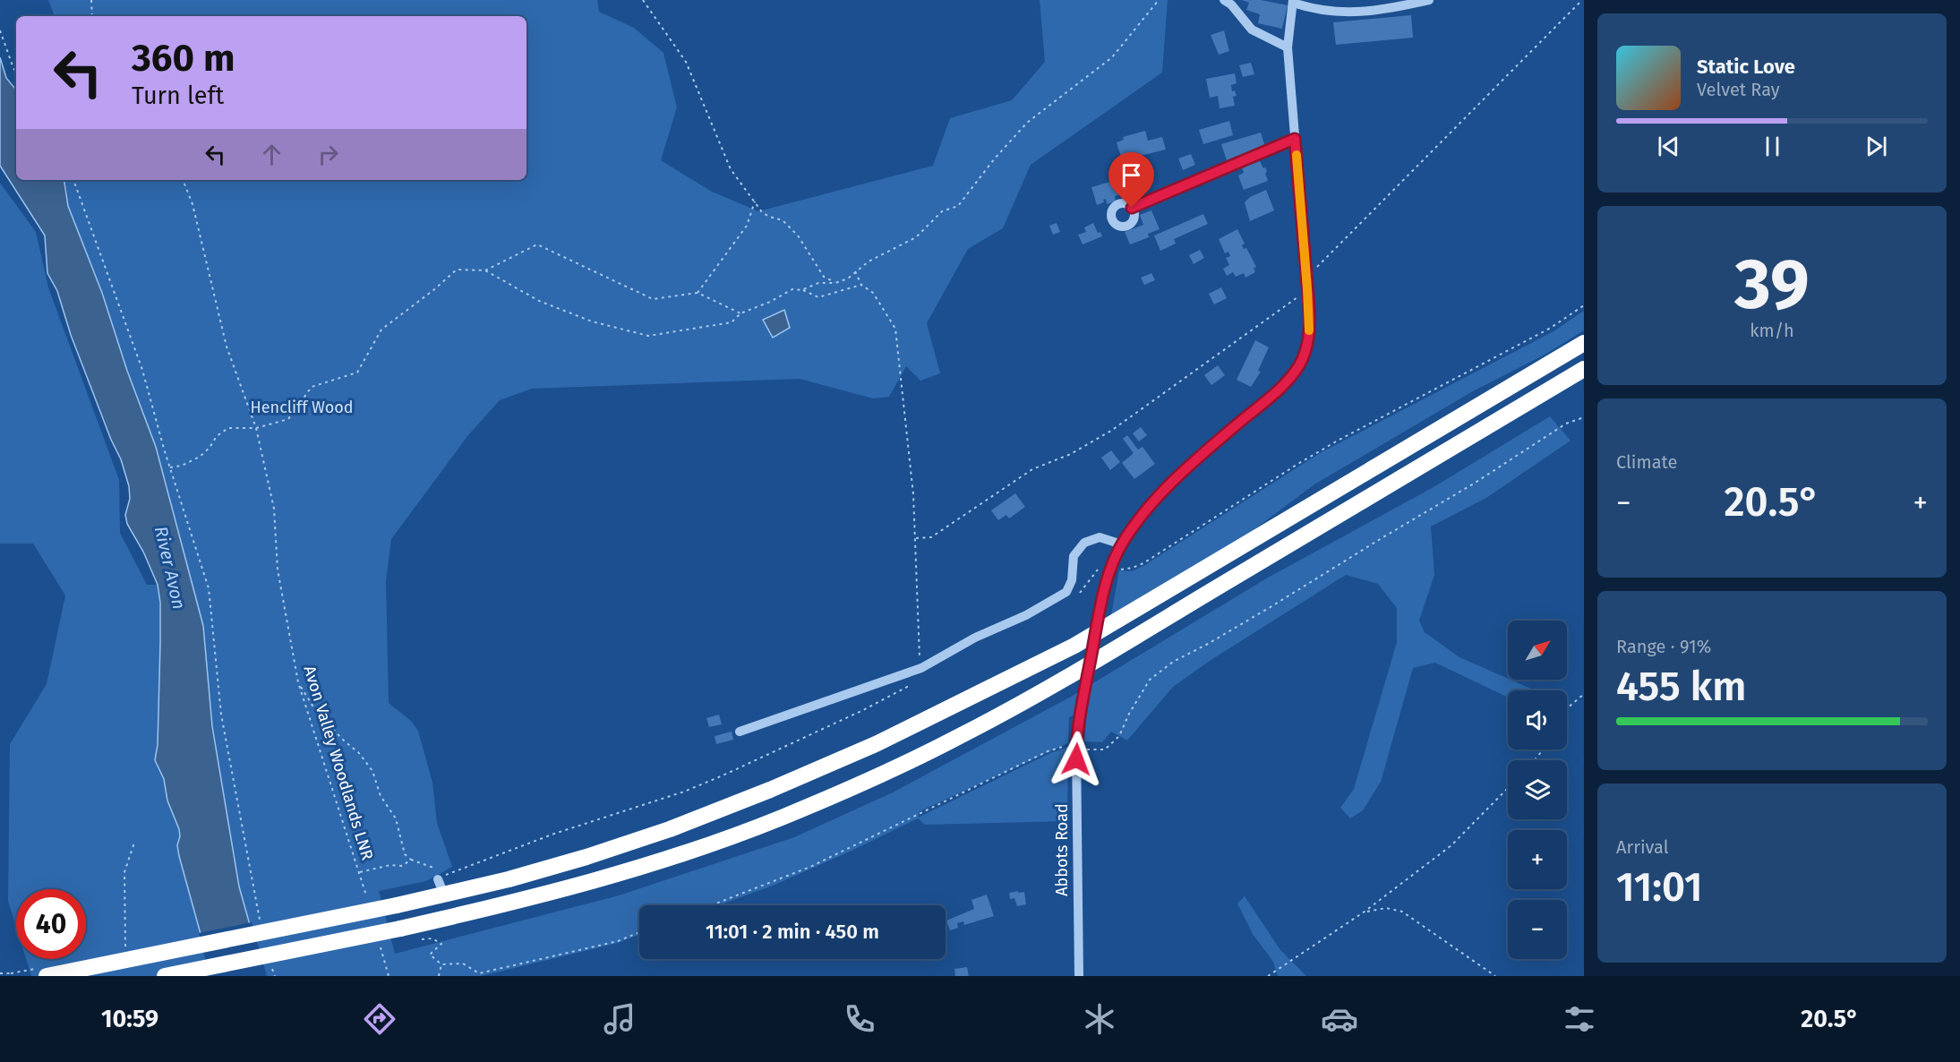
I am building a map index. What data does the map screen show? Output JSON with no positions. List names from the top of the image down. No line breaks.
{"streets":{"street":["Abbots Road"],"path":["Avon Valley Woodlands LNR"]},"water":["River Avon"],"parks":["Hencliff Wood"],"north":"top right","page":{"turn":["360 m","Turn left"],"song":["Static Love","Velvet Ray"],"tile":[["39","km/h"],"Climate",["Range · 91%","455 km"],["Arrival","11:01"]],"heat":["−","20.5°","+"],"map_buttons":["+","−"],"limit":"40","trip":"11:01 · 2 min · 450 m","tabs":["10:59","20.5°"]}}
